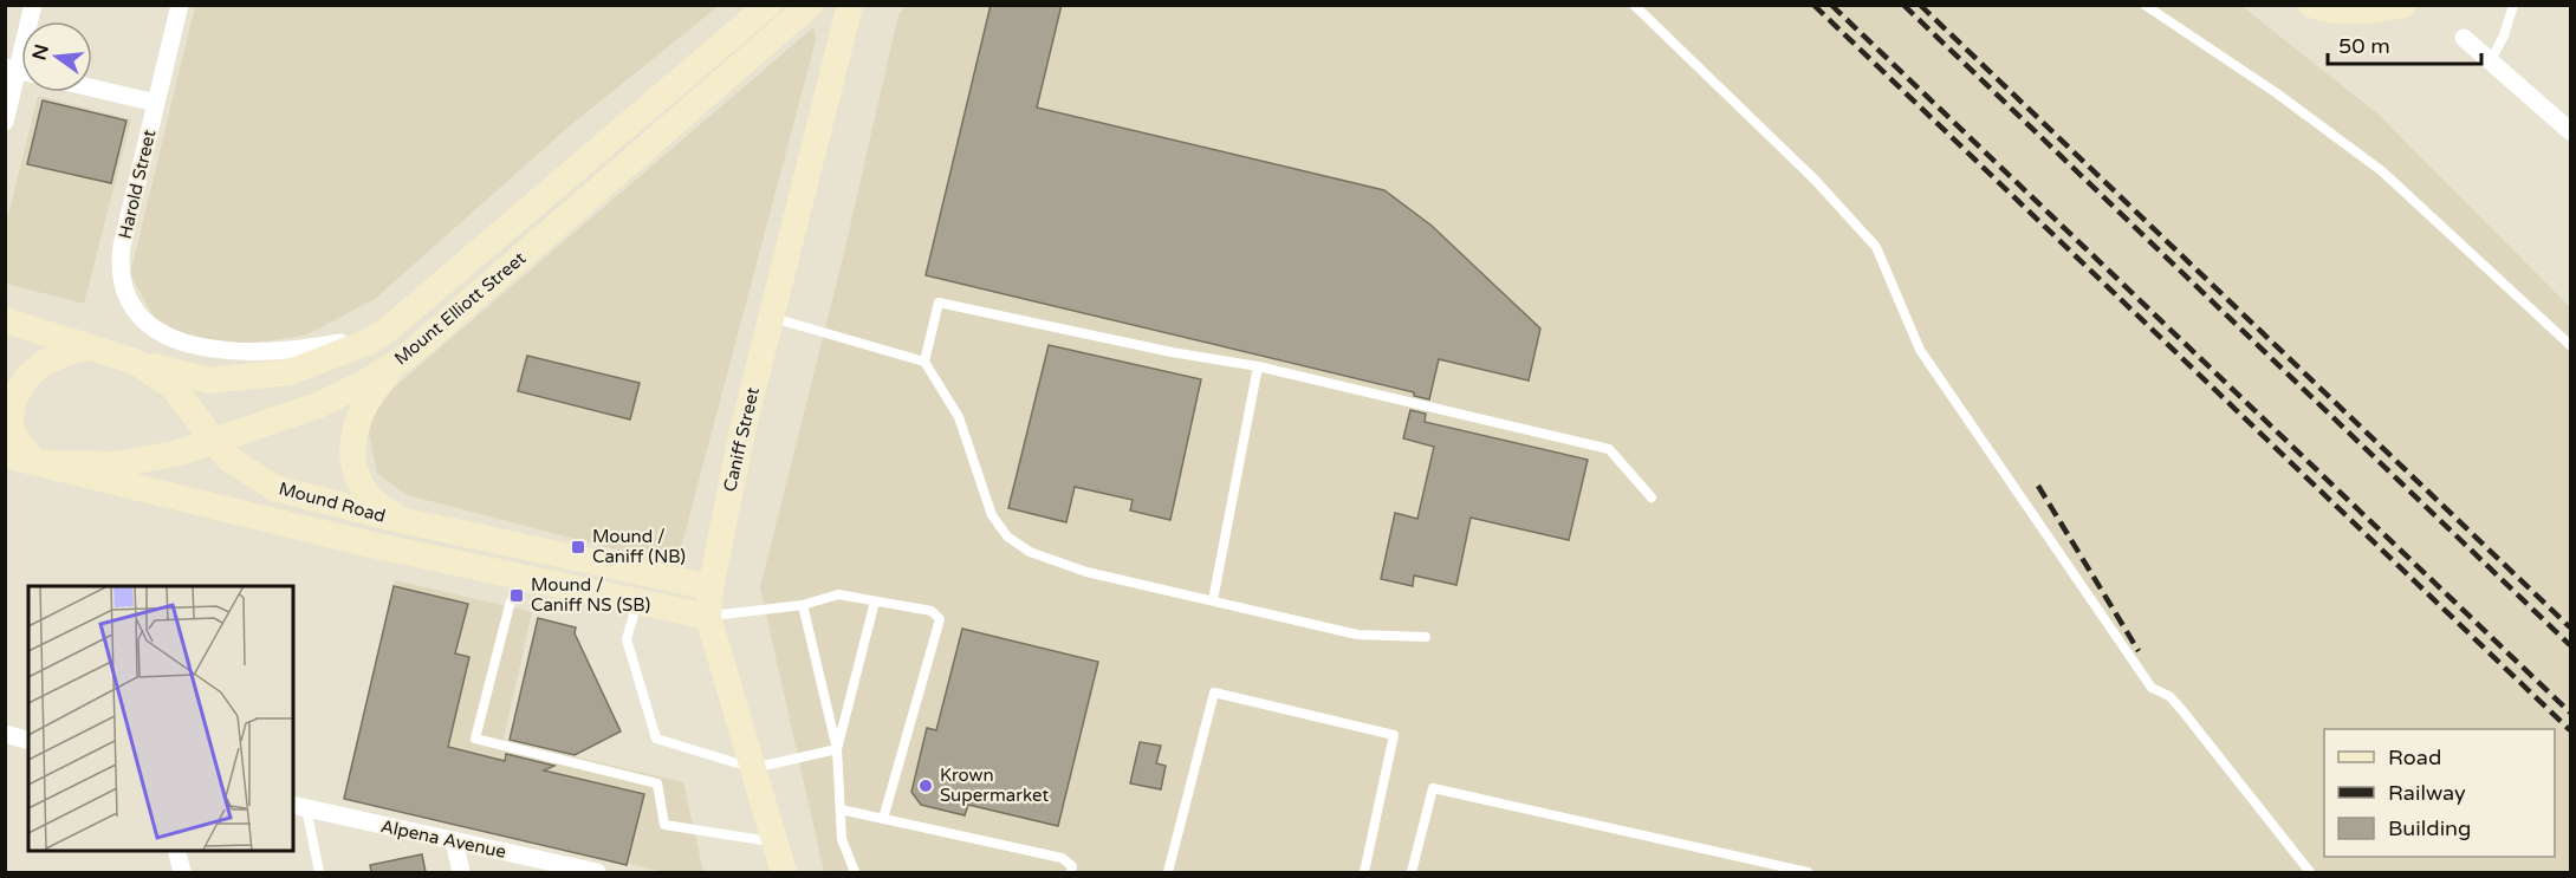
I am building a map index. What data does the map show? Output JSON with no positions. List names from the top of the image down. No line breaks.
{"streets":{"street":["Harold Street","Mount Elliott Street","Caniff Street","Mound Road","Alpena Avenue"]},"crossings":[["Harold Street","Mount Elliott Street"],["Mount Elliott Street","Mound Road"],["Caniff Street","Mound Road"]],"places":{"transit":["Mound / Caniff (NB)","Mound / Caniff NS (SB)"],"other":["Krown Supermarket"]},"legend":["Road","Railway","Building"],"scale_bar":"50 m","north":"left"}
